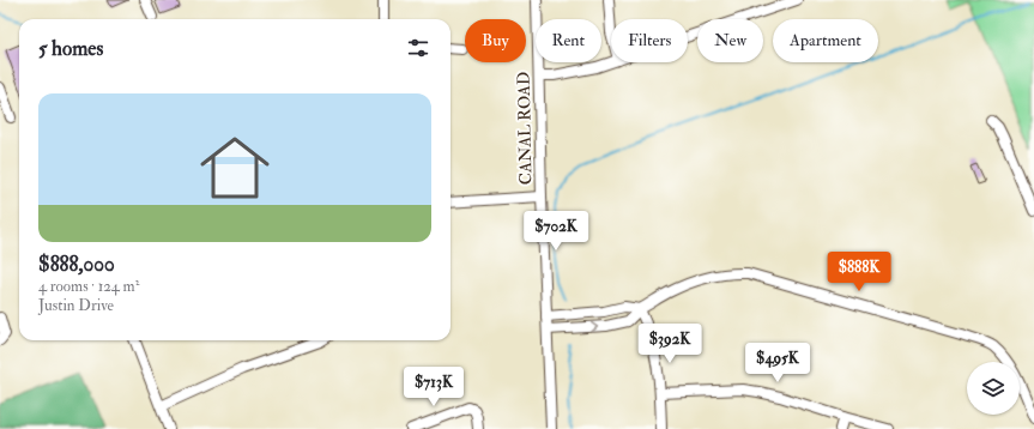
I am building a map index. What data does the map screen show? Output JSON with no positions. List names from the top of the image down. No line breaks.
{"streets":{"street":["CANAL ROAD"]},"page":{"chip":["Buy","Rent","Filters","New","Apartment"],"heading":"5 homes","list":[{"name":"$888,000","note":"4 rooms · 124 m² · Justin Drive"}],"price":["$702K","$888K","$392K","$495K","$713K"]}}
